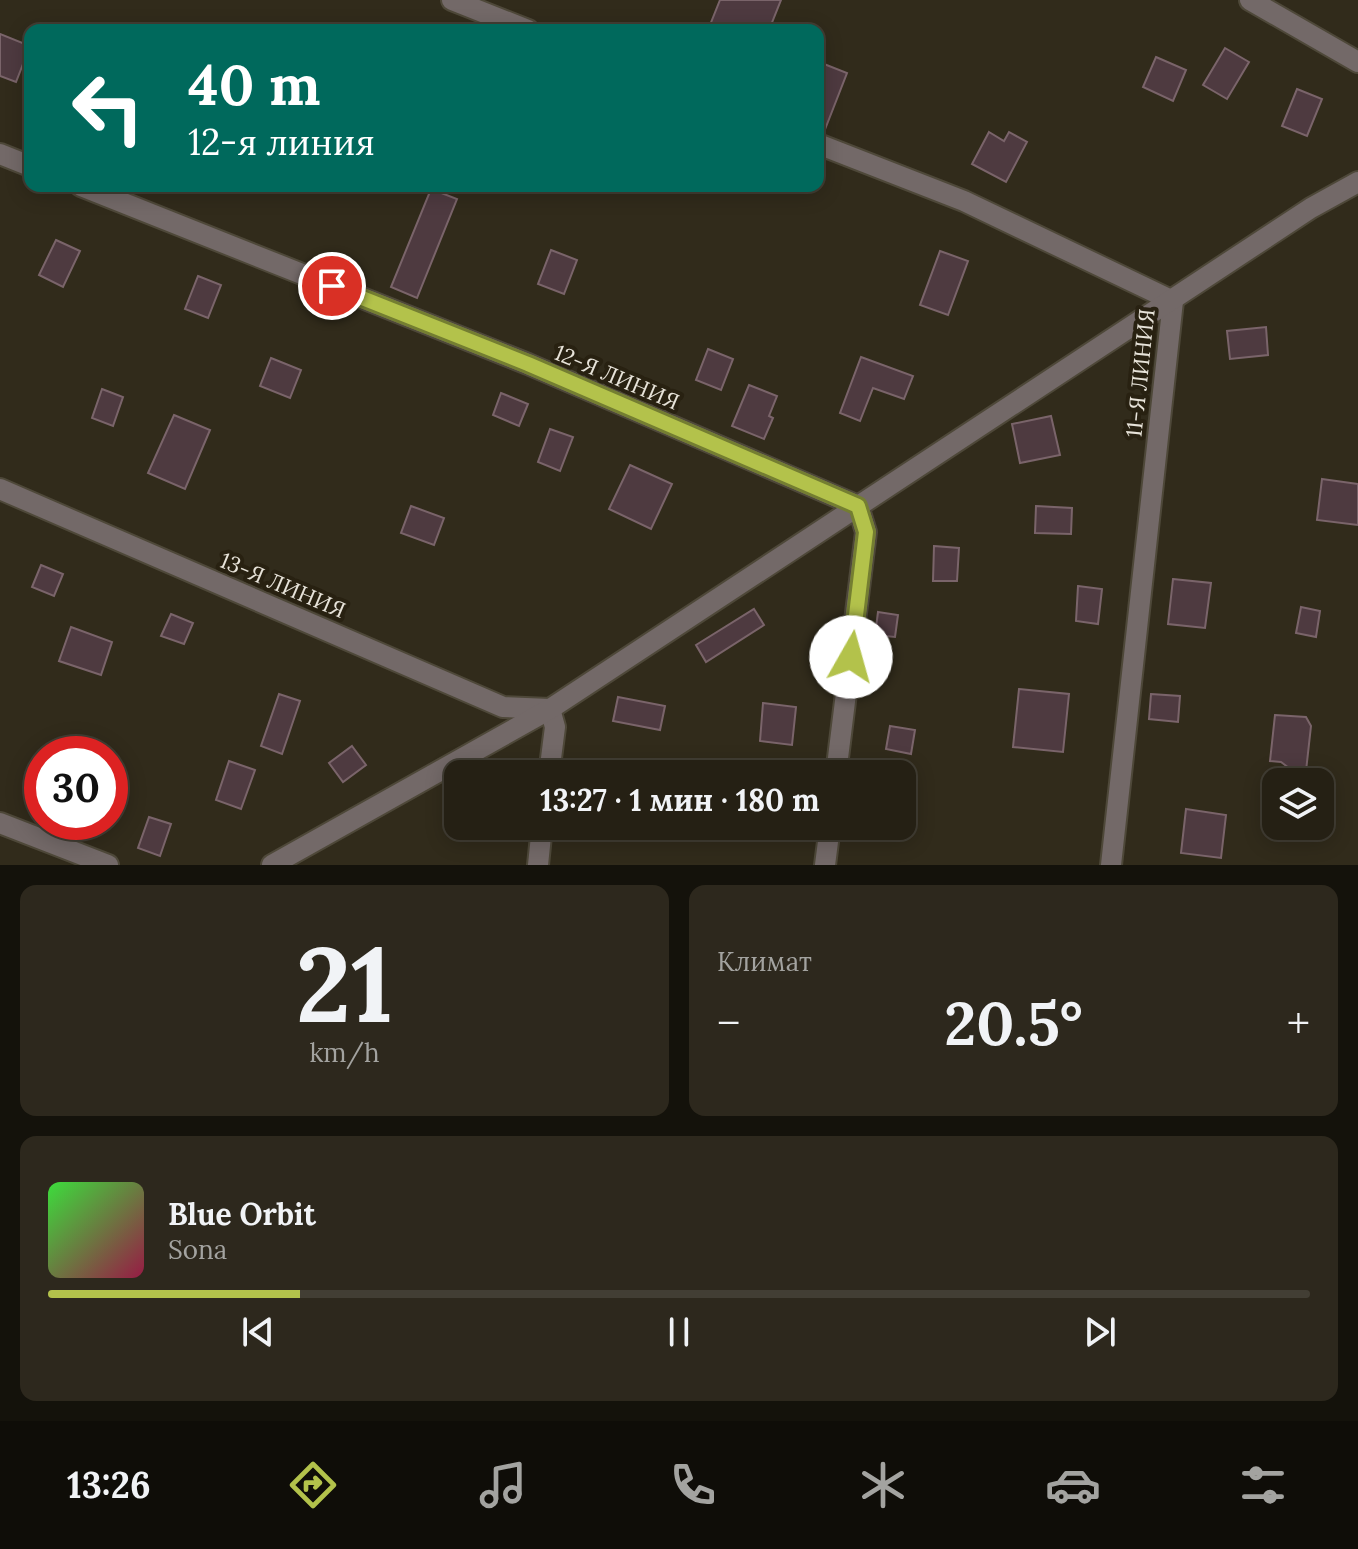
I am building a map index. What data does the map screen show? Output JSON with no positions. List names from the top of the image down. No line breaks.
{"streets":{"street":["11-Я ЛИНИЯ","12-Я ЛИНИЯ","13-Я ЛИНИЯ"]},"page":{"turn":["40 m","12-я линия"],"limit":"30","trip":"13:27 · 1 мин · 180 m","tile":[["21","km/h"],"Климат"],"heat":["−","20.5°","+"],"song":["Blue Orbit","Sona"],"tabs":"13:26"}}
